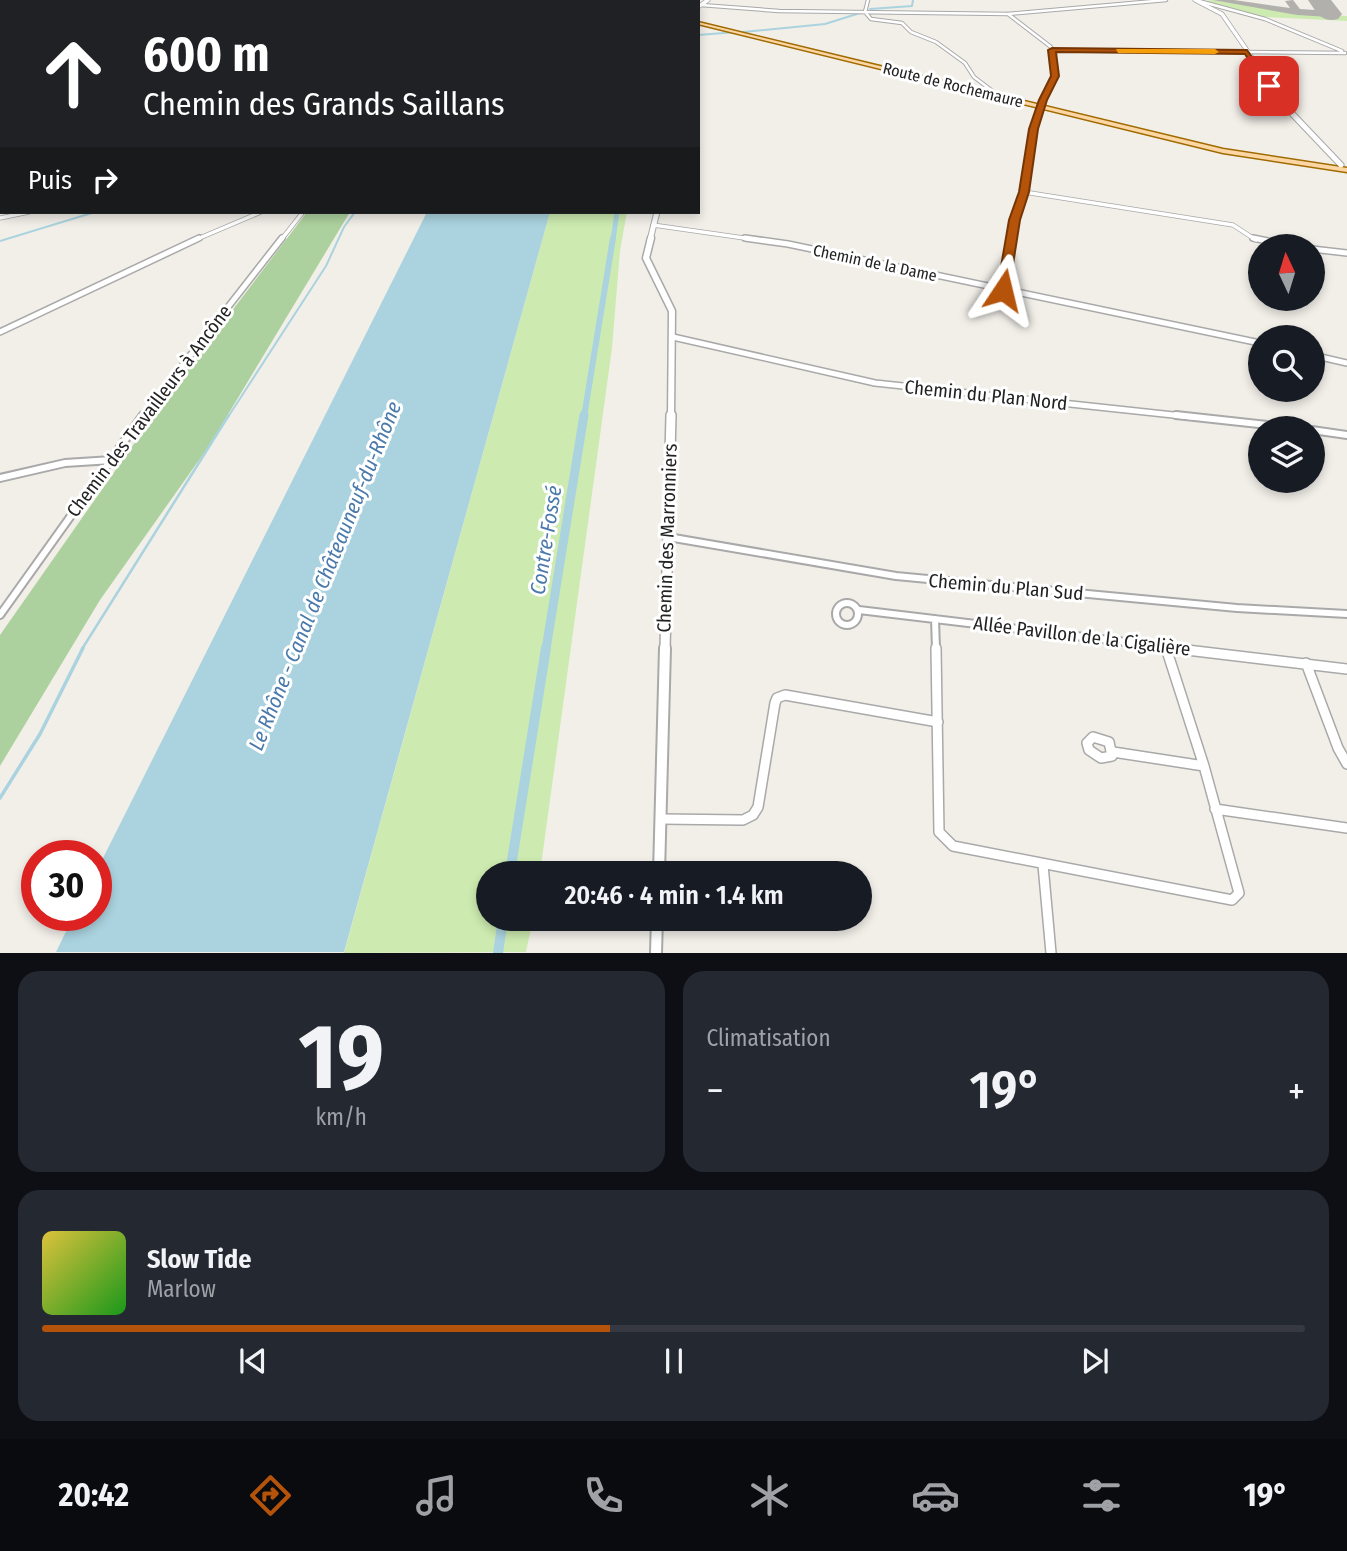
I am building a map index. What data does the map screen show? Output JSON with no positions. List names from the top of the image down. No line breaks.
{"streets":{"main road":["Route de Rochemaure"],"street":["Chemin de la Dame","Chemin du Plan Nord","Chemin des Travailleurs à Ancône","Chemin des Marronniers","Chemin du Plan Sud","Allée Pavillon de la Cigalière"]},"crossings":[["Chemin de la Dame","Chemin des Marronniers"],["Chemin du Plan Nord","Chemin des Marronniers"],["Chemin des Marronniers","Chemin du Plan Sud"]],"water":["Contre-Fossé","Le Rhône - Canal de Châteauneuf-du-Rhône"],"north":"top","page":{"turn":["600 m","Chemin des Grands Saillans"],"then":"Puis","limit":"30","trip":"20:46 · 4 min · 1.4 km","tile":[["19","km/h"],"Climatisation"],"heat":["−","19°","+"],"song":["Slow Tide","Marlow"],"tabs":["20:42","19°"]}}
